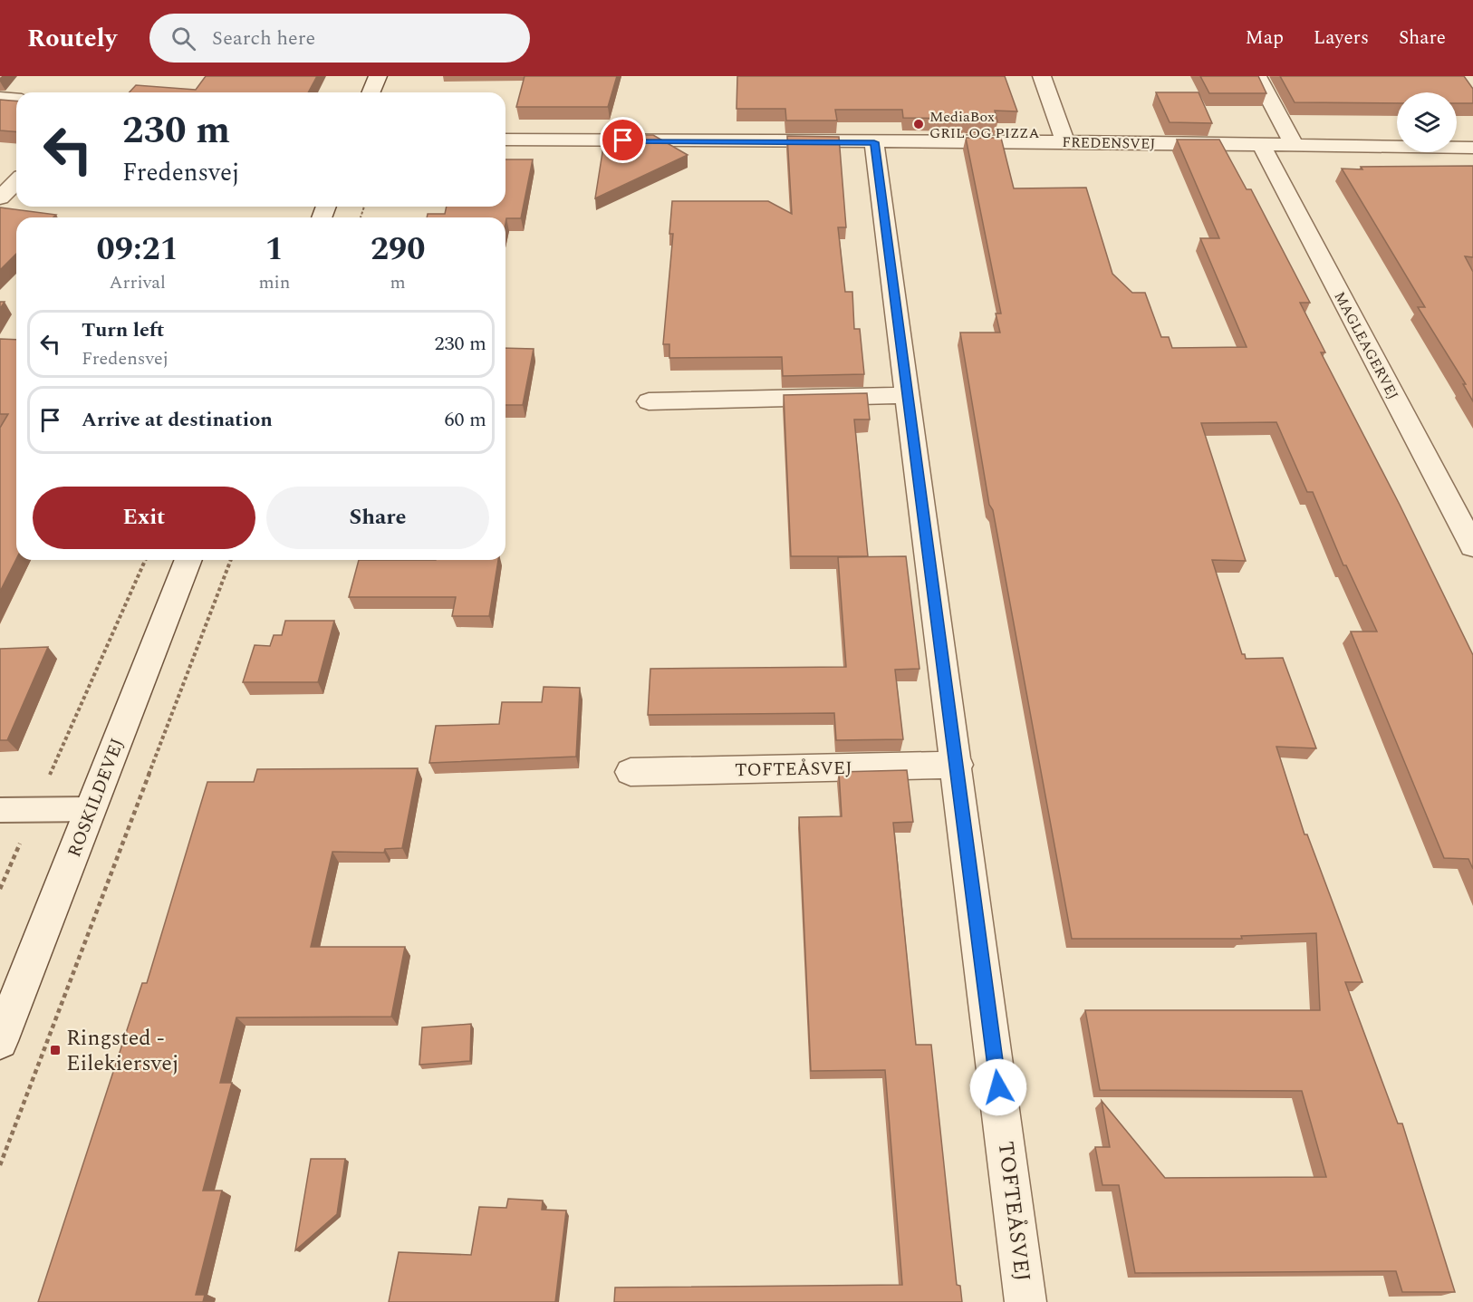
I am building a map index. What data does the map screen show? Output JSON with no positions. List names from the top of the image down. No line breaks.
{"streets":{"street":["FREDENSVEJ","MAGLEAGERVEJ","TOFTEÅSVEJ","ROSKILDEVEJ"]},"crossings":[["FREDENSVEJ","MAGLEAGERVEJ"],["FREDENSVEJ","TOFTEÅSVEJ"]],"places":{"other":["MediaBox GRIL OG PIZZA"],"transit":["Ringsted - Eilekiersvej"]},"page":{"header":"Routely","search":"Search here","nav":["Map","Layers","Share"],"turn":["230 m","Fredensvej"],"eta":["09:21","Arrival","1","min","290","m"],"list":[{"name":"Turn left","note":"Fredensvej","value":"230 m"},{"name":"Arrive at destination","value":"60 m"}],"buttons":["Exit","Share"]}}
